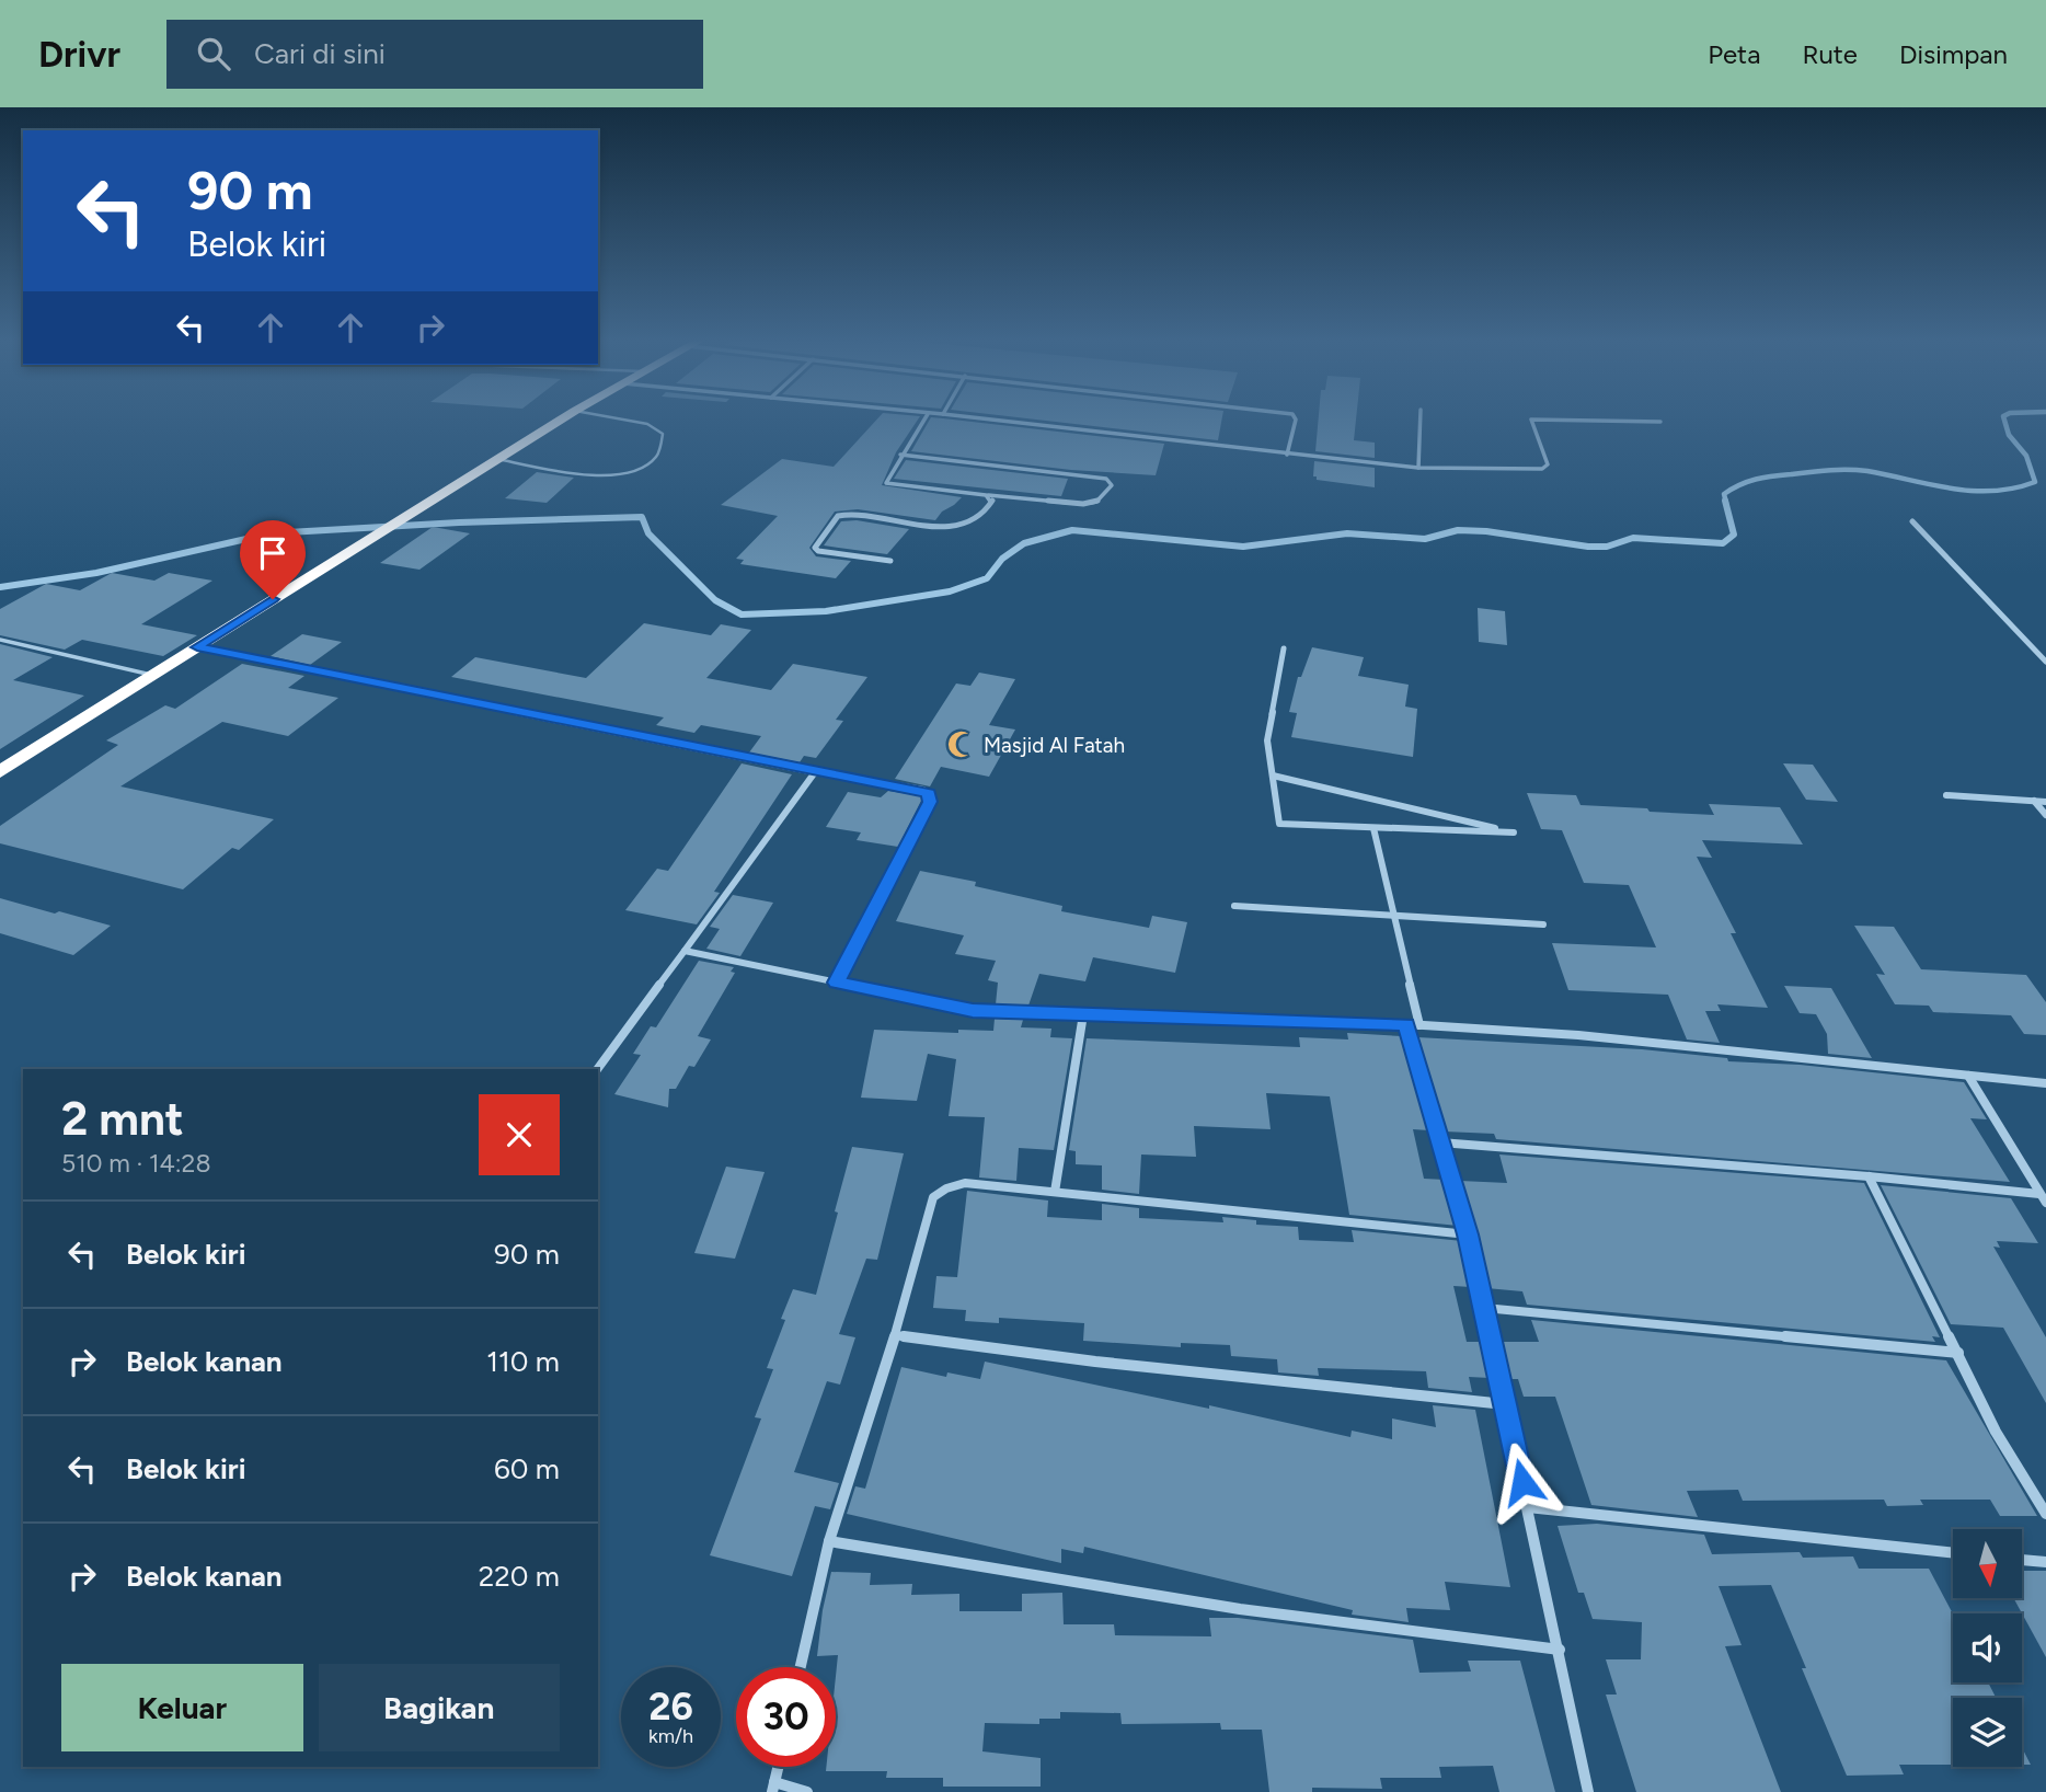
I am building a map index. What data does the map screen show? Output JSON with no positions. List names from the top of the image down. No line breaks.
{"places":{"mosque":["Masjid Al Fatah"]},"north":"bottom","page":{"header":"Drivr","search":"Cari di sini","nav":["Peta","Rute","Disimpan"],"turn":["90 m","Belok kiri"],"heading":["2 mnt","510 m · 14:28"],"list":[{"name":"Belok kiri","value":"90 m"},{"name":"Belok kanan","value":"110 m"},{"name":"Belok kiri","value":"60 m"},{"name":"Belok kanan","value":"220 m"}],"buttons":["Keluar","Bagikan"],"speed":"26 km/h","limit":"30"}}
